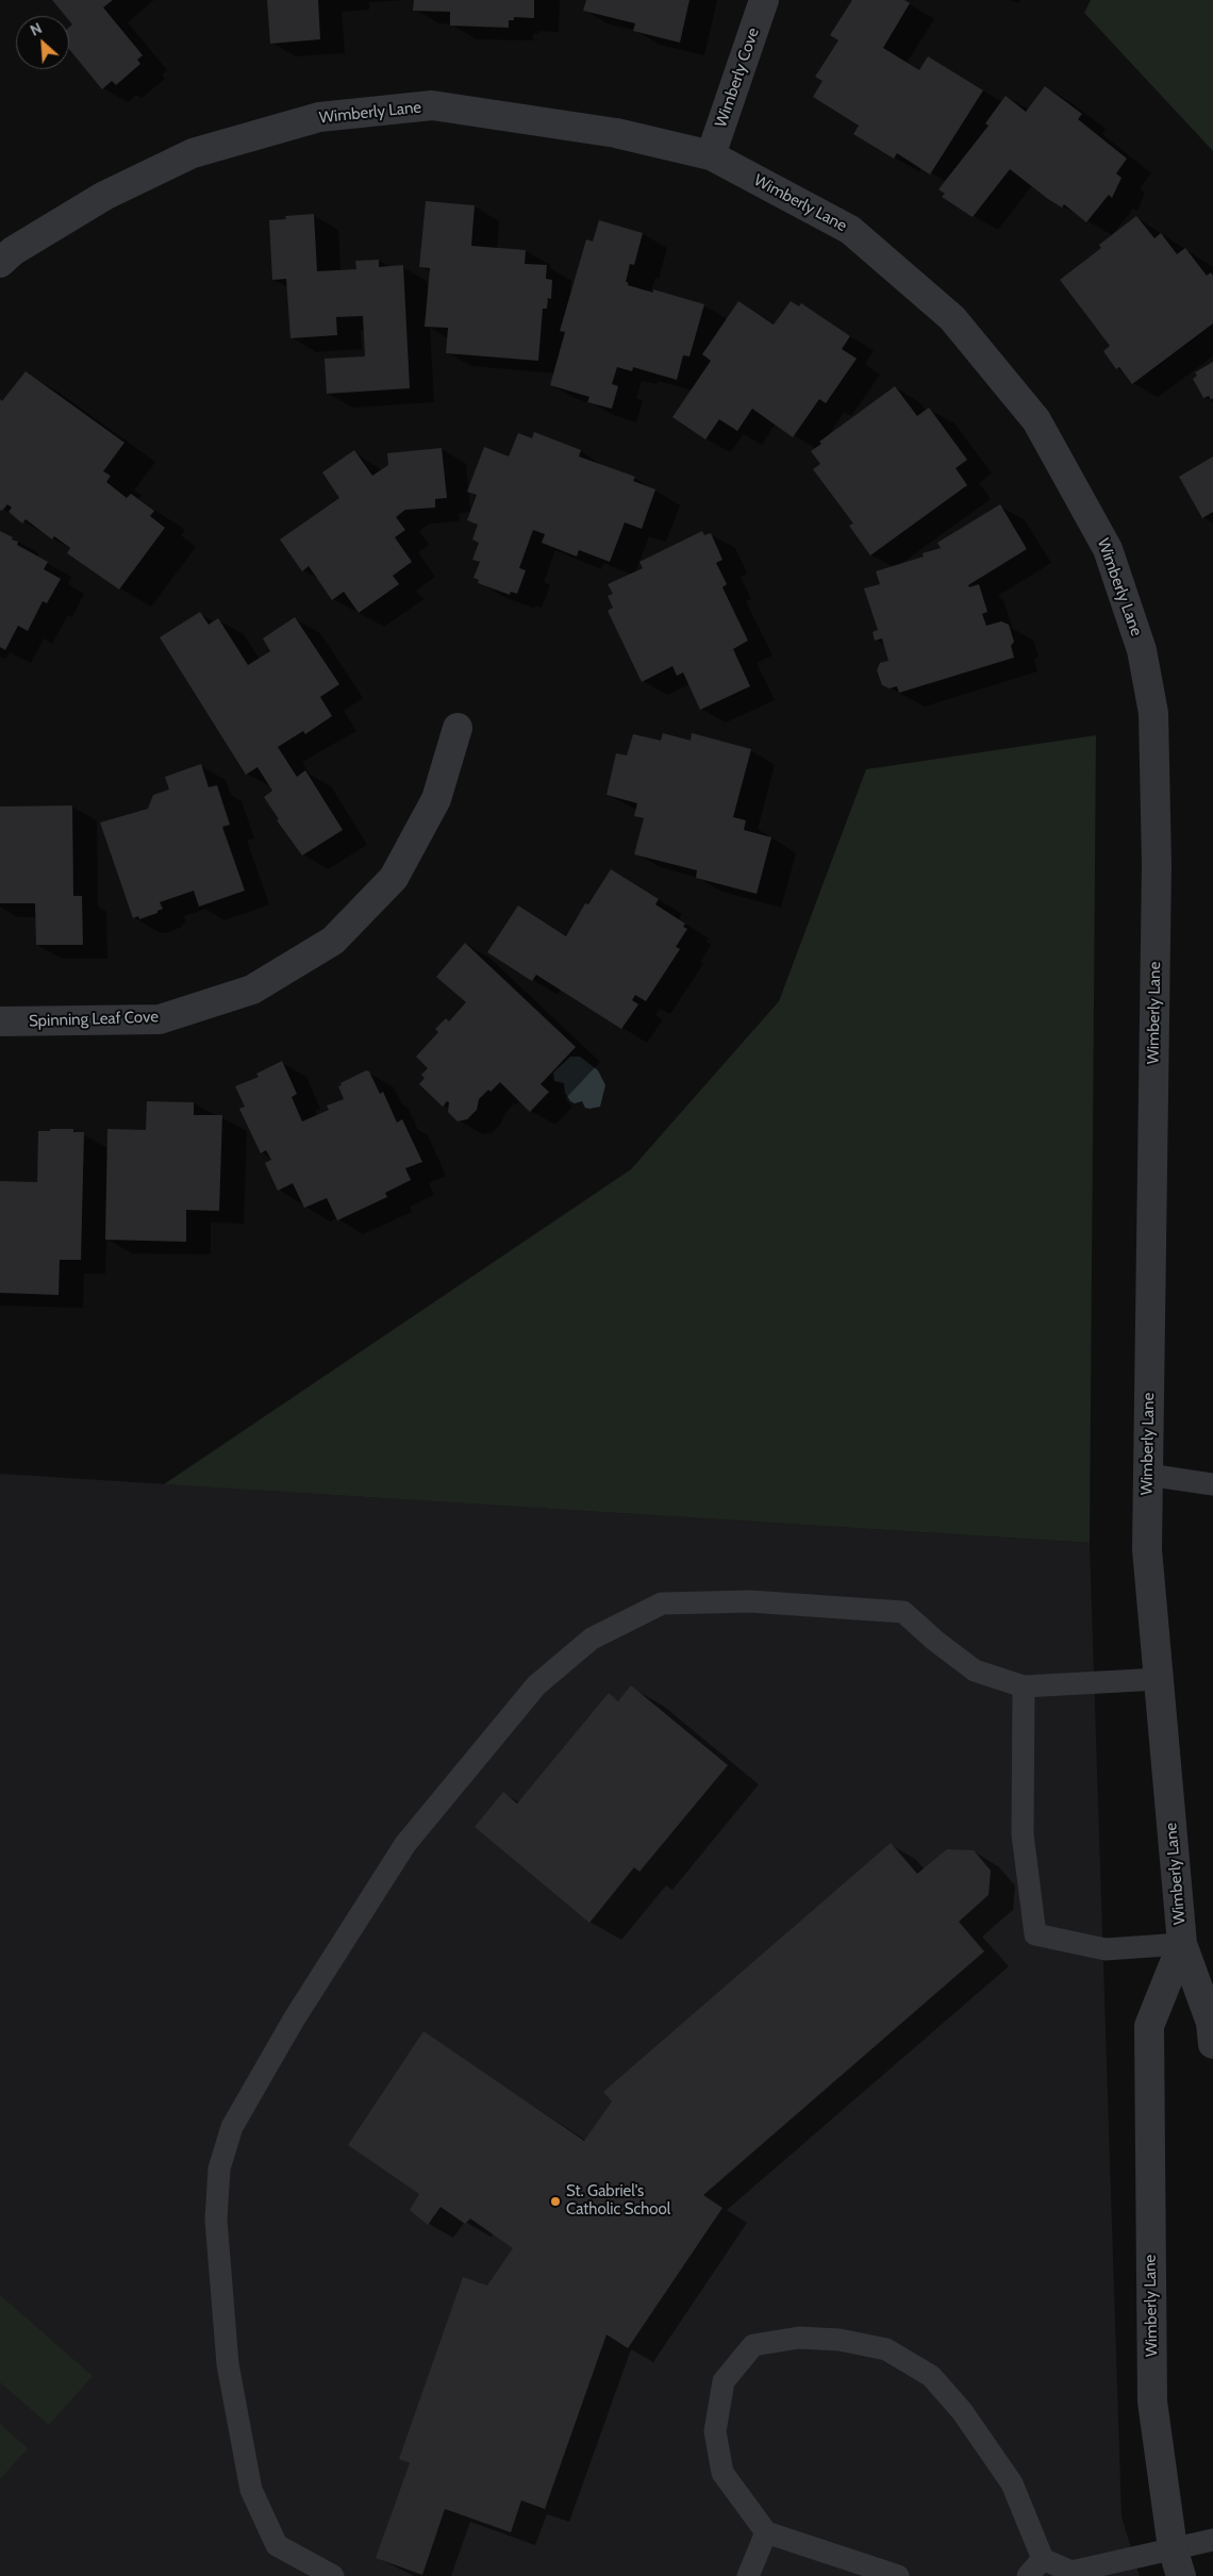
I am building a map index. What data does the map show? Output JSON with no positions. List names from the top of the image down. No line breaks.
{"streets":{"street":["Wimberly Cove","Wimberly Lane","Spinning Leaf Cove"]},"crossings":[["Wimberly Cove","Wimberly Lane"]],"places":["St. Gabriel's Catholic School"],"north":"top left"}
